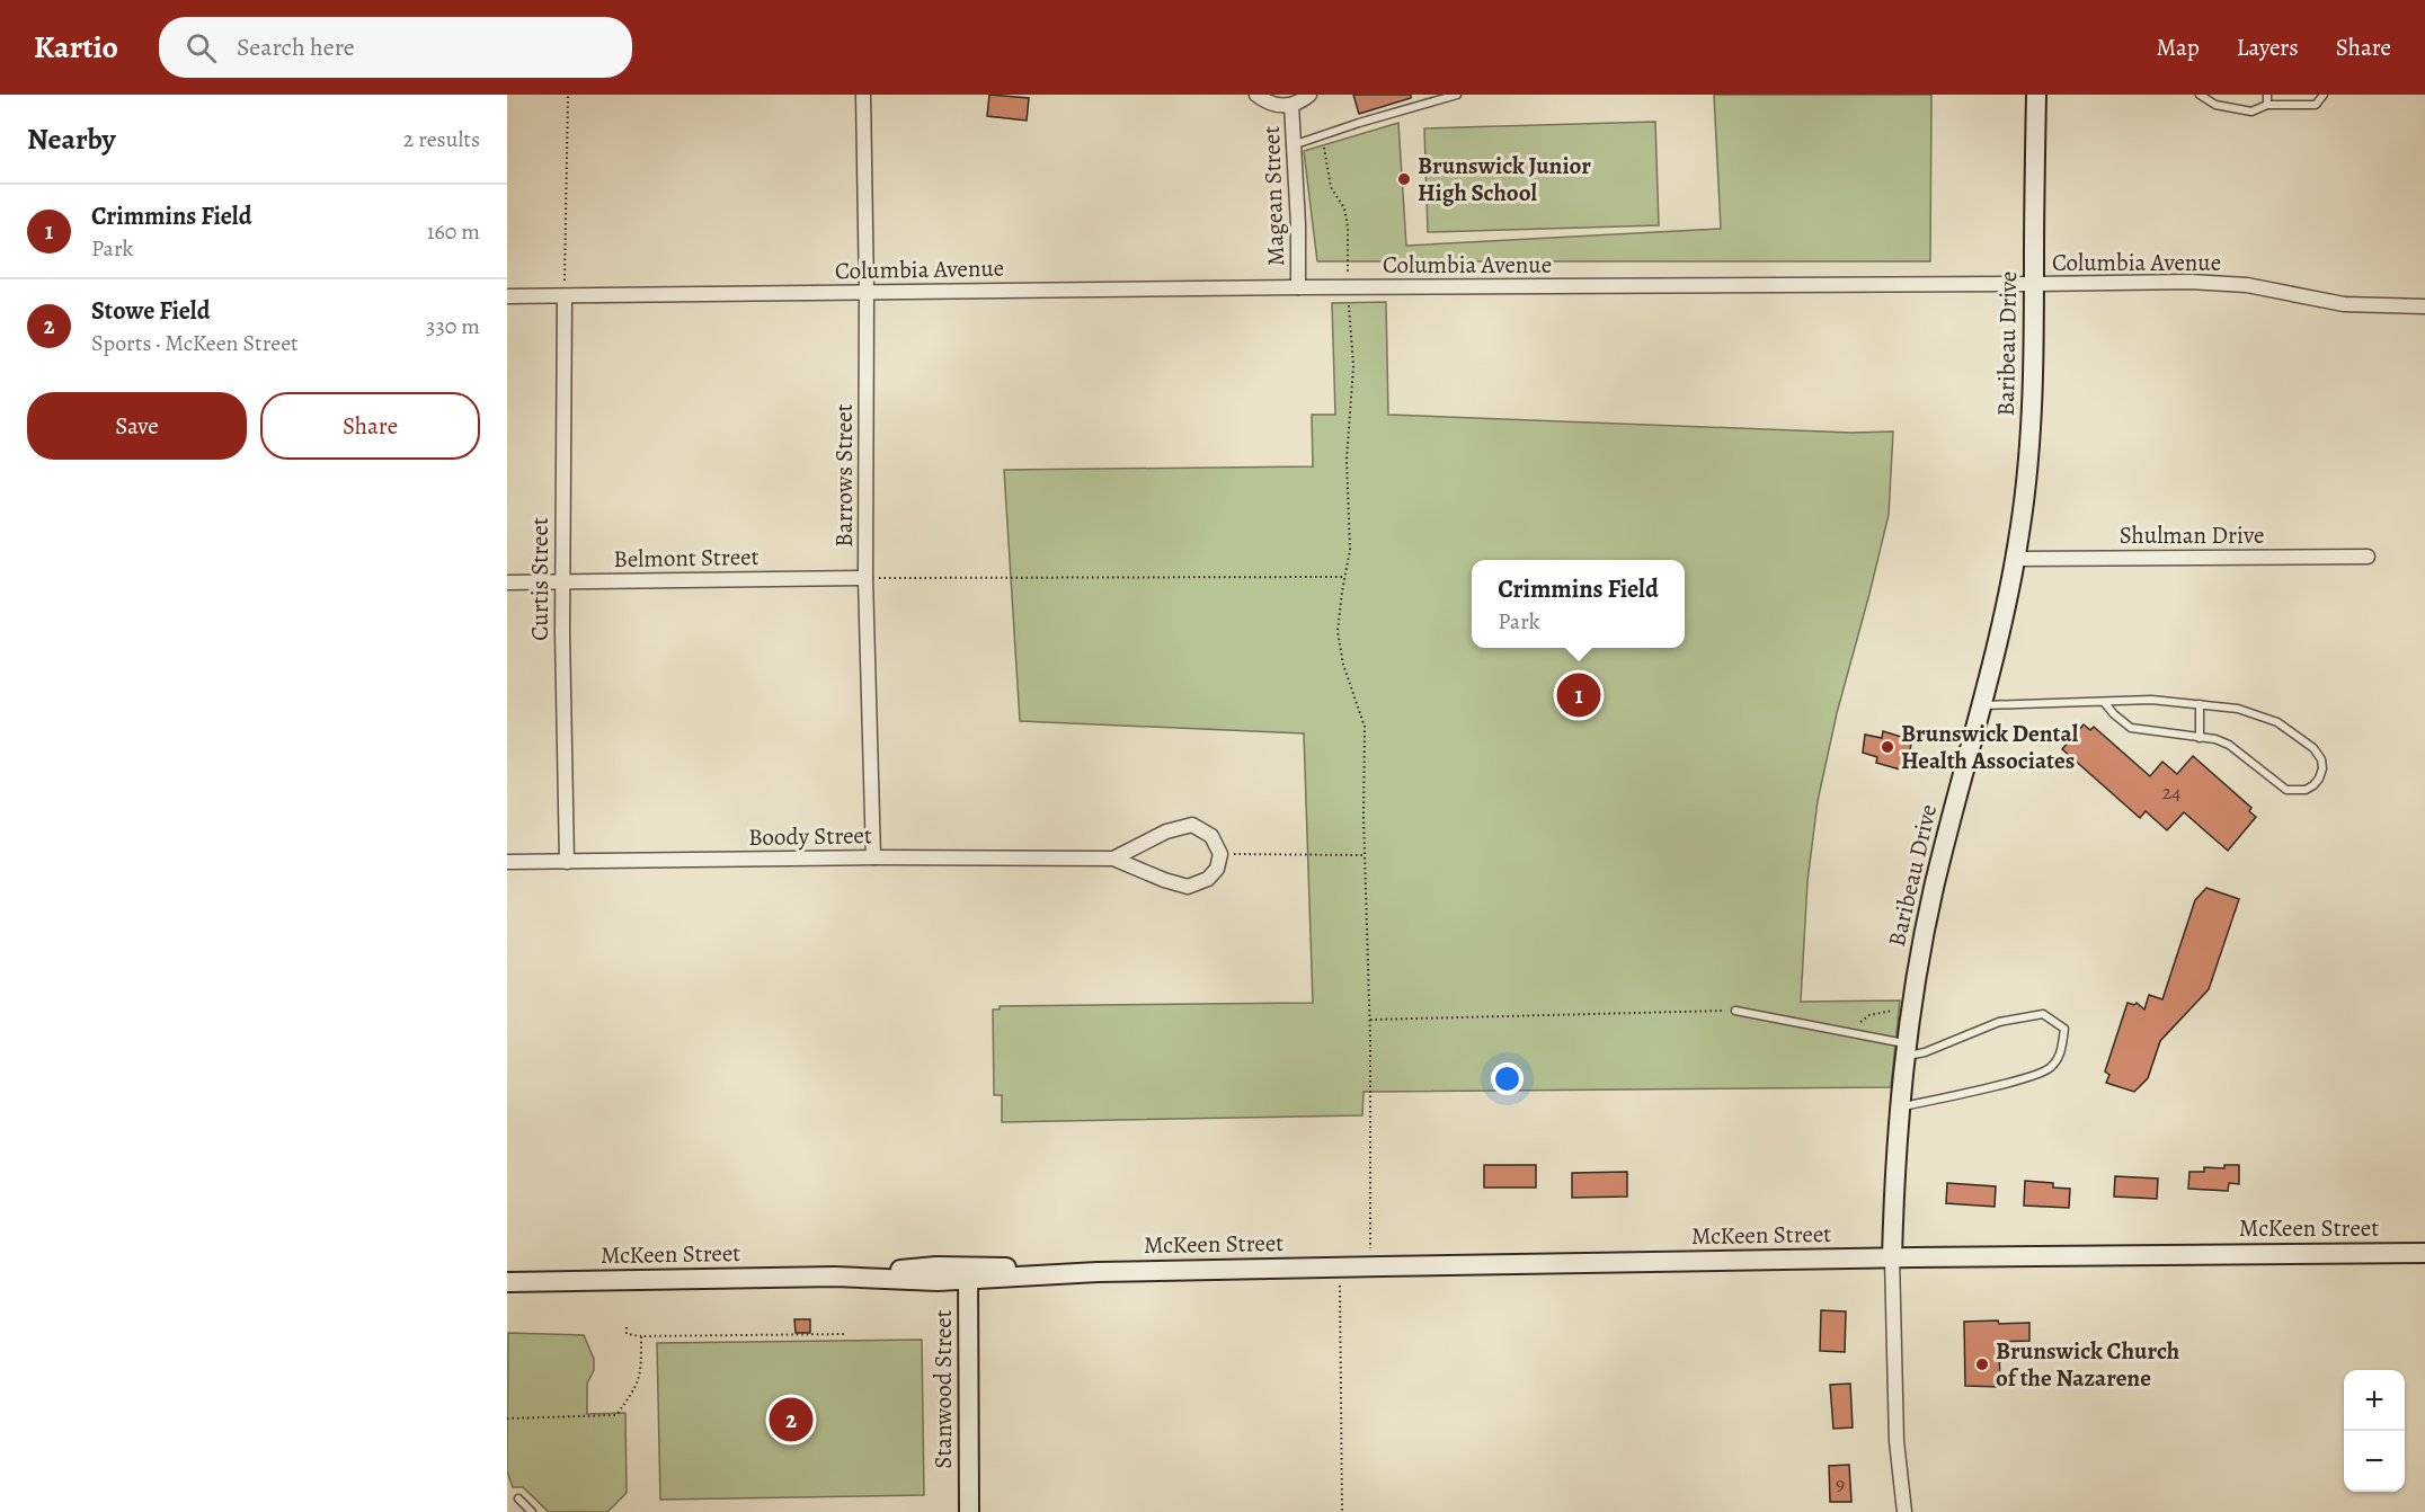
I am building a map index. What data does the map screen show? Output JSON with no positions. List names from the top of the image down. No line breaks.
{"streets":{"street":["Magean Street","Columbia Avenue","Baribeau Drive","Barrows Street","Shulman Drive","Belmont Street","Curtis Street","Boody Street","McKeen Street","Stanwood Street"]},"crossings":[["Magean Street","Columbia Avenue"],["Columbia Avenue","Baribeau Drive"],["Columbia Avenue","Barrows Street"],["Columbia Avenue","Curtis Street"],["Baribeau Drive","Shulman Drive"],["Baribeau Drive","McKeen Street"],["Barrows Street","Belmont Street"],["Barrows Street","Boody Street"],["Belmont Street","Curtis Street"],["Curtis Street","Boody Street"],["McKeen Street","Stanwood Street"]],"places":["Brunswick Junior High School","Brunswick Dental Health Associates","Brunswick Church of the Nazarene"],"house_numbers":["24","9"],"page":{"header":"Kartio","search":"Search here","nav":["Map","Layers","Share"],"heading":["Nearby","2 results"],"list":[{"mark":"1","name":"Crimmins Field","note":"Park","value":"160 m"},{"mark":"2","name":"Stowe Field","note":"Sports · McKeen Street","value":"330 m"}],"buttons":["Save","Share"],"popup":["Crimmins Field","Park"],"pins":["1","2"],"map_buttons":["+","−"]}}
